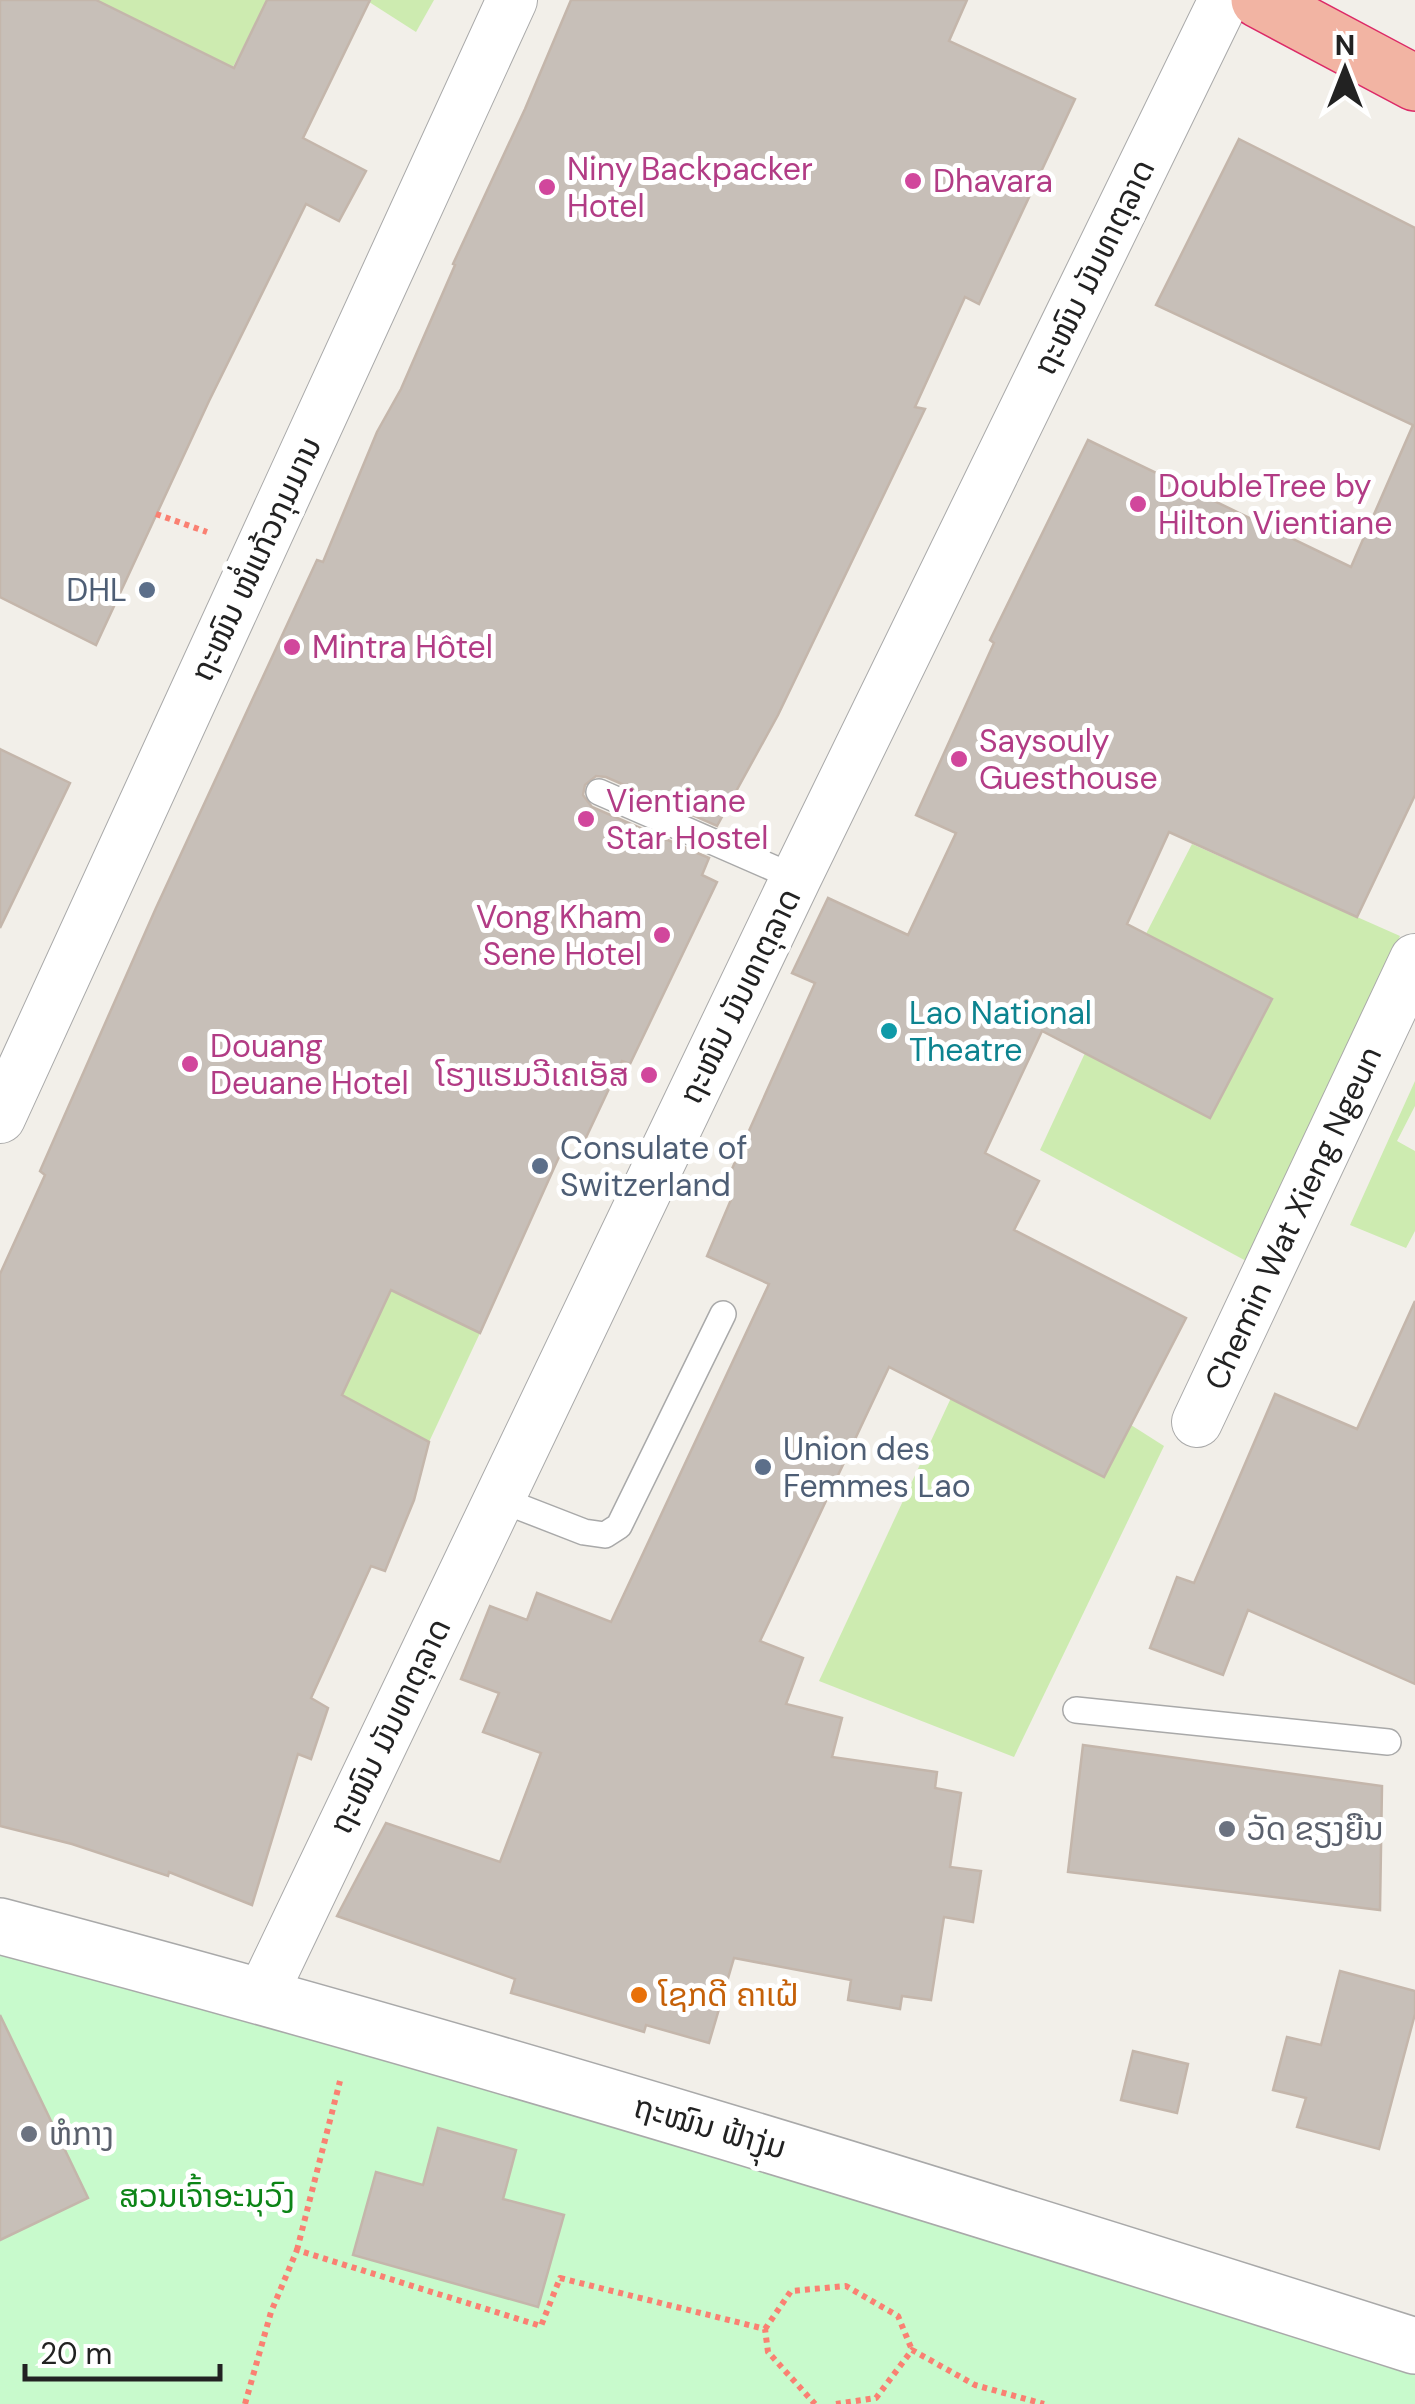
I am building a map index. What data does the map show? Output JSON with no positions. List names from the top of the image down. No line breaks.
{"streets":{"street":["ຖະໜົນ ມັນທາຕຸລາດ","ຖະໜົນ ໜໍ່ແກ້ວກຸມມານ","Chemin Wat Xieng Ngeun","ຖະໝົນ ຟ້າງຸ່ມ"]},"crossings":[["ຖະໜົນ ມັນທາຕຸລາດ","ຖະໝົນ ຟ້າງຸ່ມ"]],"parks":["ສວນເຈົ້າອະນຸວົງ"],"places":["Dhavara","Niny Backpacker Hotel","DoubleTree by Hilton Vientiane","DHL","Mintra Hôtel","Saysouly Guesthouse","Vientiane Star Hostel","Vong Kham Sene Hotel","Lao National Theatre","Douang Deuane Hotel","ໂຮງແຮມວີເຄເອັສ","Consulate of Switzerland","Union des Femmes Lao","ວັດ ຂຽງຍືນ","ໂຊກດີ ຄາເຝ້","ຫໍກາງ"],"scale_bar":"20 m","north":"top"}
